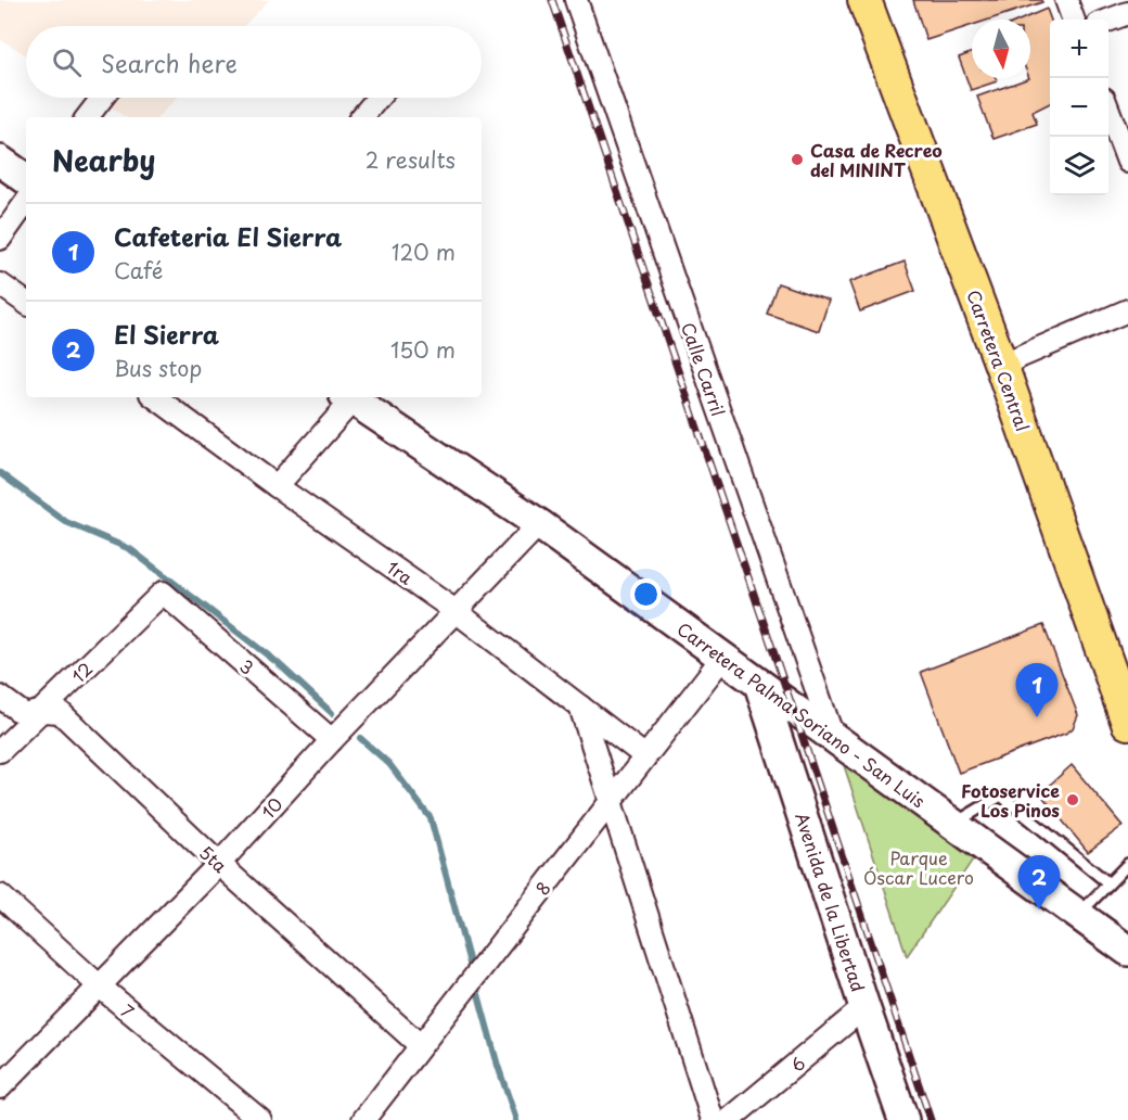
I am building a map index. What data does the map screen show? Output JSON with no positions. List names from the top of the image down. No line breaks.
{"streets":{"main road":["Carretera Central","Carretera Palma Soriano - San Luis","Avenida de la Libertad"],"street":["Calle Carril","1ra","3","12","10","5ta","8","7","6"]},"crossings":[["Calle Carril","Carretera Palma Soriano - San Luis"],["1ra","10"],["1ra","8"],["3","12"],["3","10"],["12","5ta"],["Carretera Palma Soriano - San Luis","10"],["Carretera Palma Soriano - San Luis","8"],["Carretera Palma Soriano - San Luis","Avenida de la Libertad"],["10","5ta"],["10","7"],["5ta","8"],["Avenida de la Libertad","6"]],"parks":["Parque Óscar Lucero"],"places":["Casa de Recreo del MININT","Fotoservice Los Pinos"],"north":"bottom","page":{"map_buttons":["+","−"],"search":"Search here","heading":["Nearby","2 results"],"list":[{"mark":"1","name":"Cafeteria El Sierra","note":"Café","value":"120 m"},{"mark":"2","name":"El Sierra","note":"Bus stop","value":"150 m"}],"pins":["1","2"]}}
